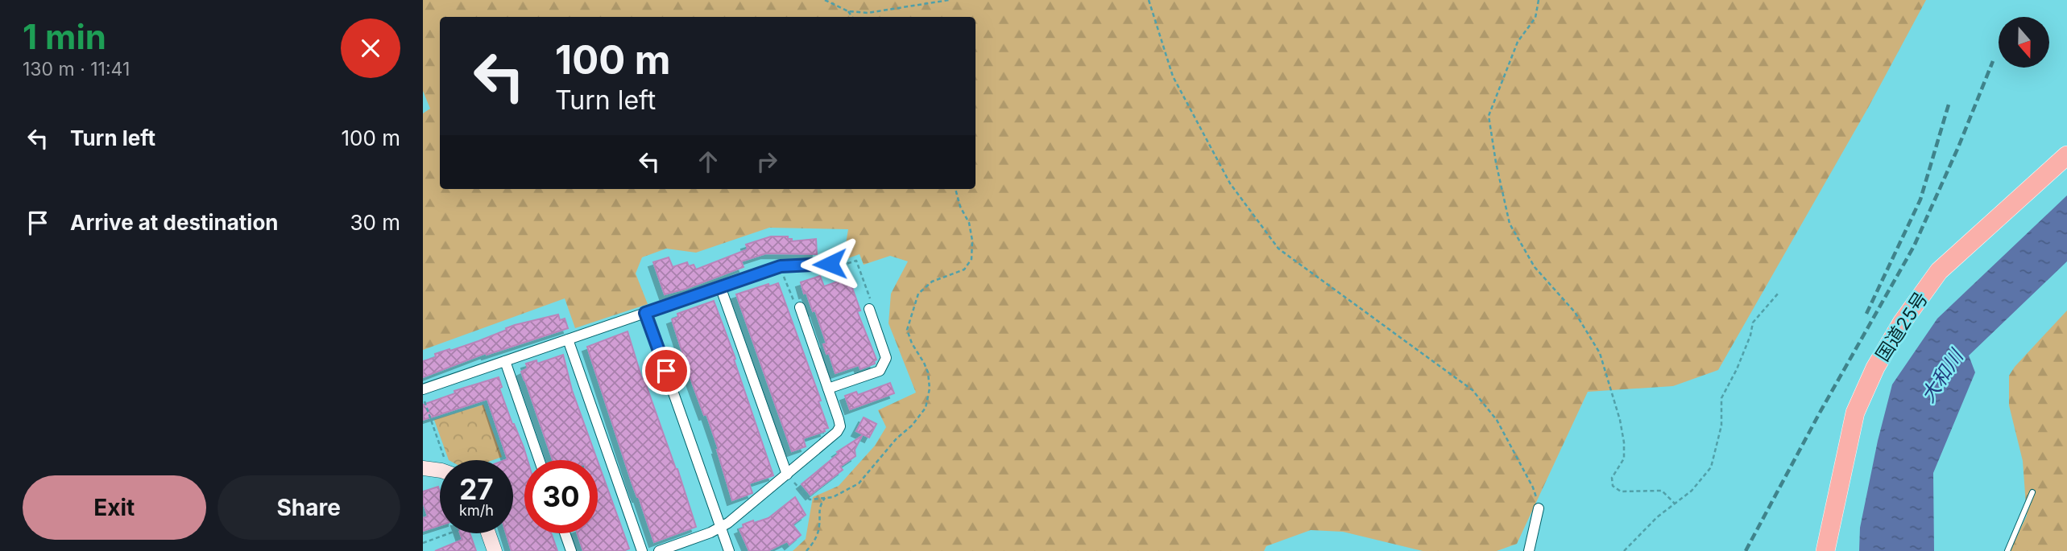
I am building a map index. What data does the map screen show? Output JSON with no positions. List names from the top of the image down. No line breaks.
{"streets":{"highway":["国道25号"]},"water":["大和川"],"north":"bottom","page":{"heading":["1 min","130 m · 11:41"],"turn":["100 m","Turn left"],"list":[{"name":"Turn left","value":"100 m"},{"name":"Arrive at destination","value":"30 m"}],"speed":"27 km/h","limit":"30","buttons":["Exit","Share"]}}
